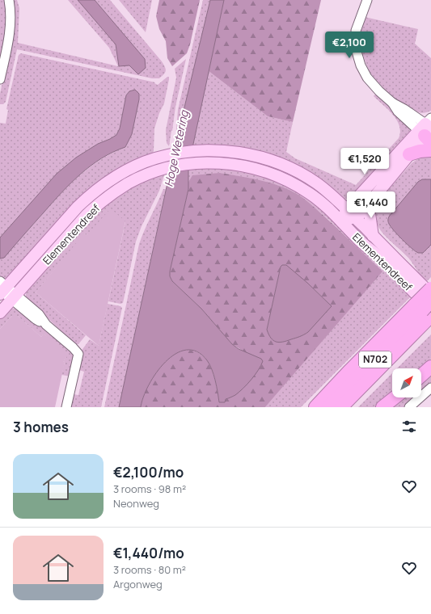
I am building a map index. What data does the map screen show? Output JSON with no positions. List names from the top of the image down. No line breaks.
{"streets":{"highway":["N702"],"main road":["Elementendreef"]},"crossings":[["Elementendreef","N702"]],"water":["Hoge Wetering"],"north":"top right","page":{"price":["€2,100","€1,520","€1,440"],"heading":"3 homes","list":[{"name":"€2,100/mo","note":"3 rooms · 98 m² · Neonweg"},{"name":"€1,440/mo","note":"3 rooms · 80 m² · Argonweg"}]}}
